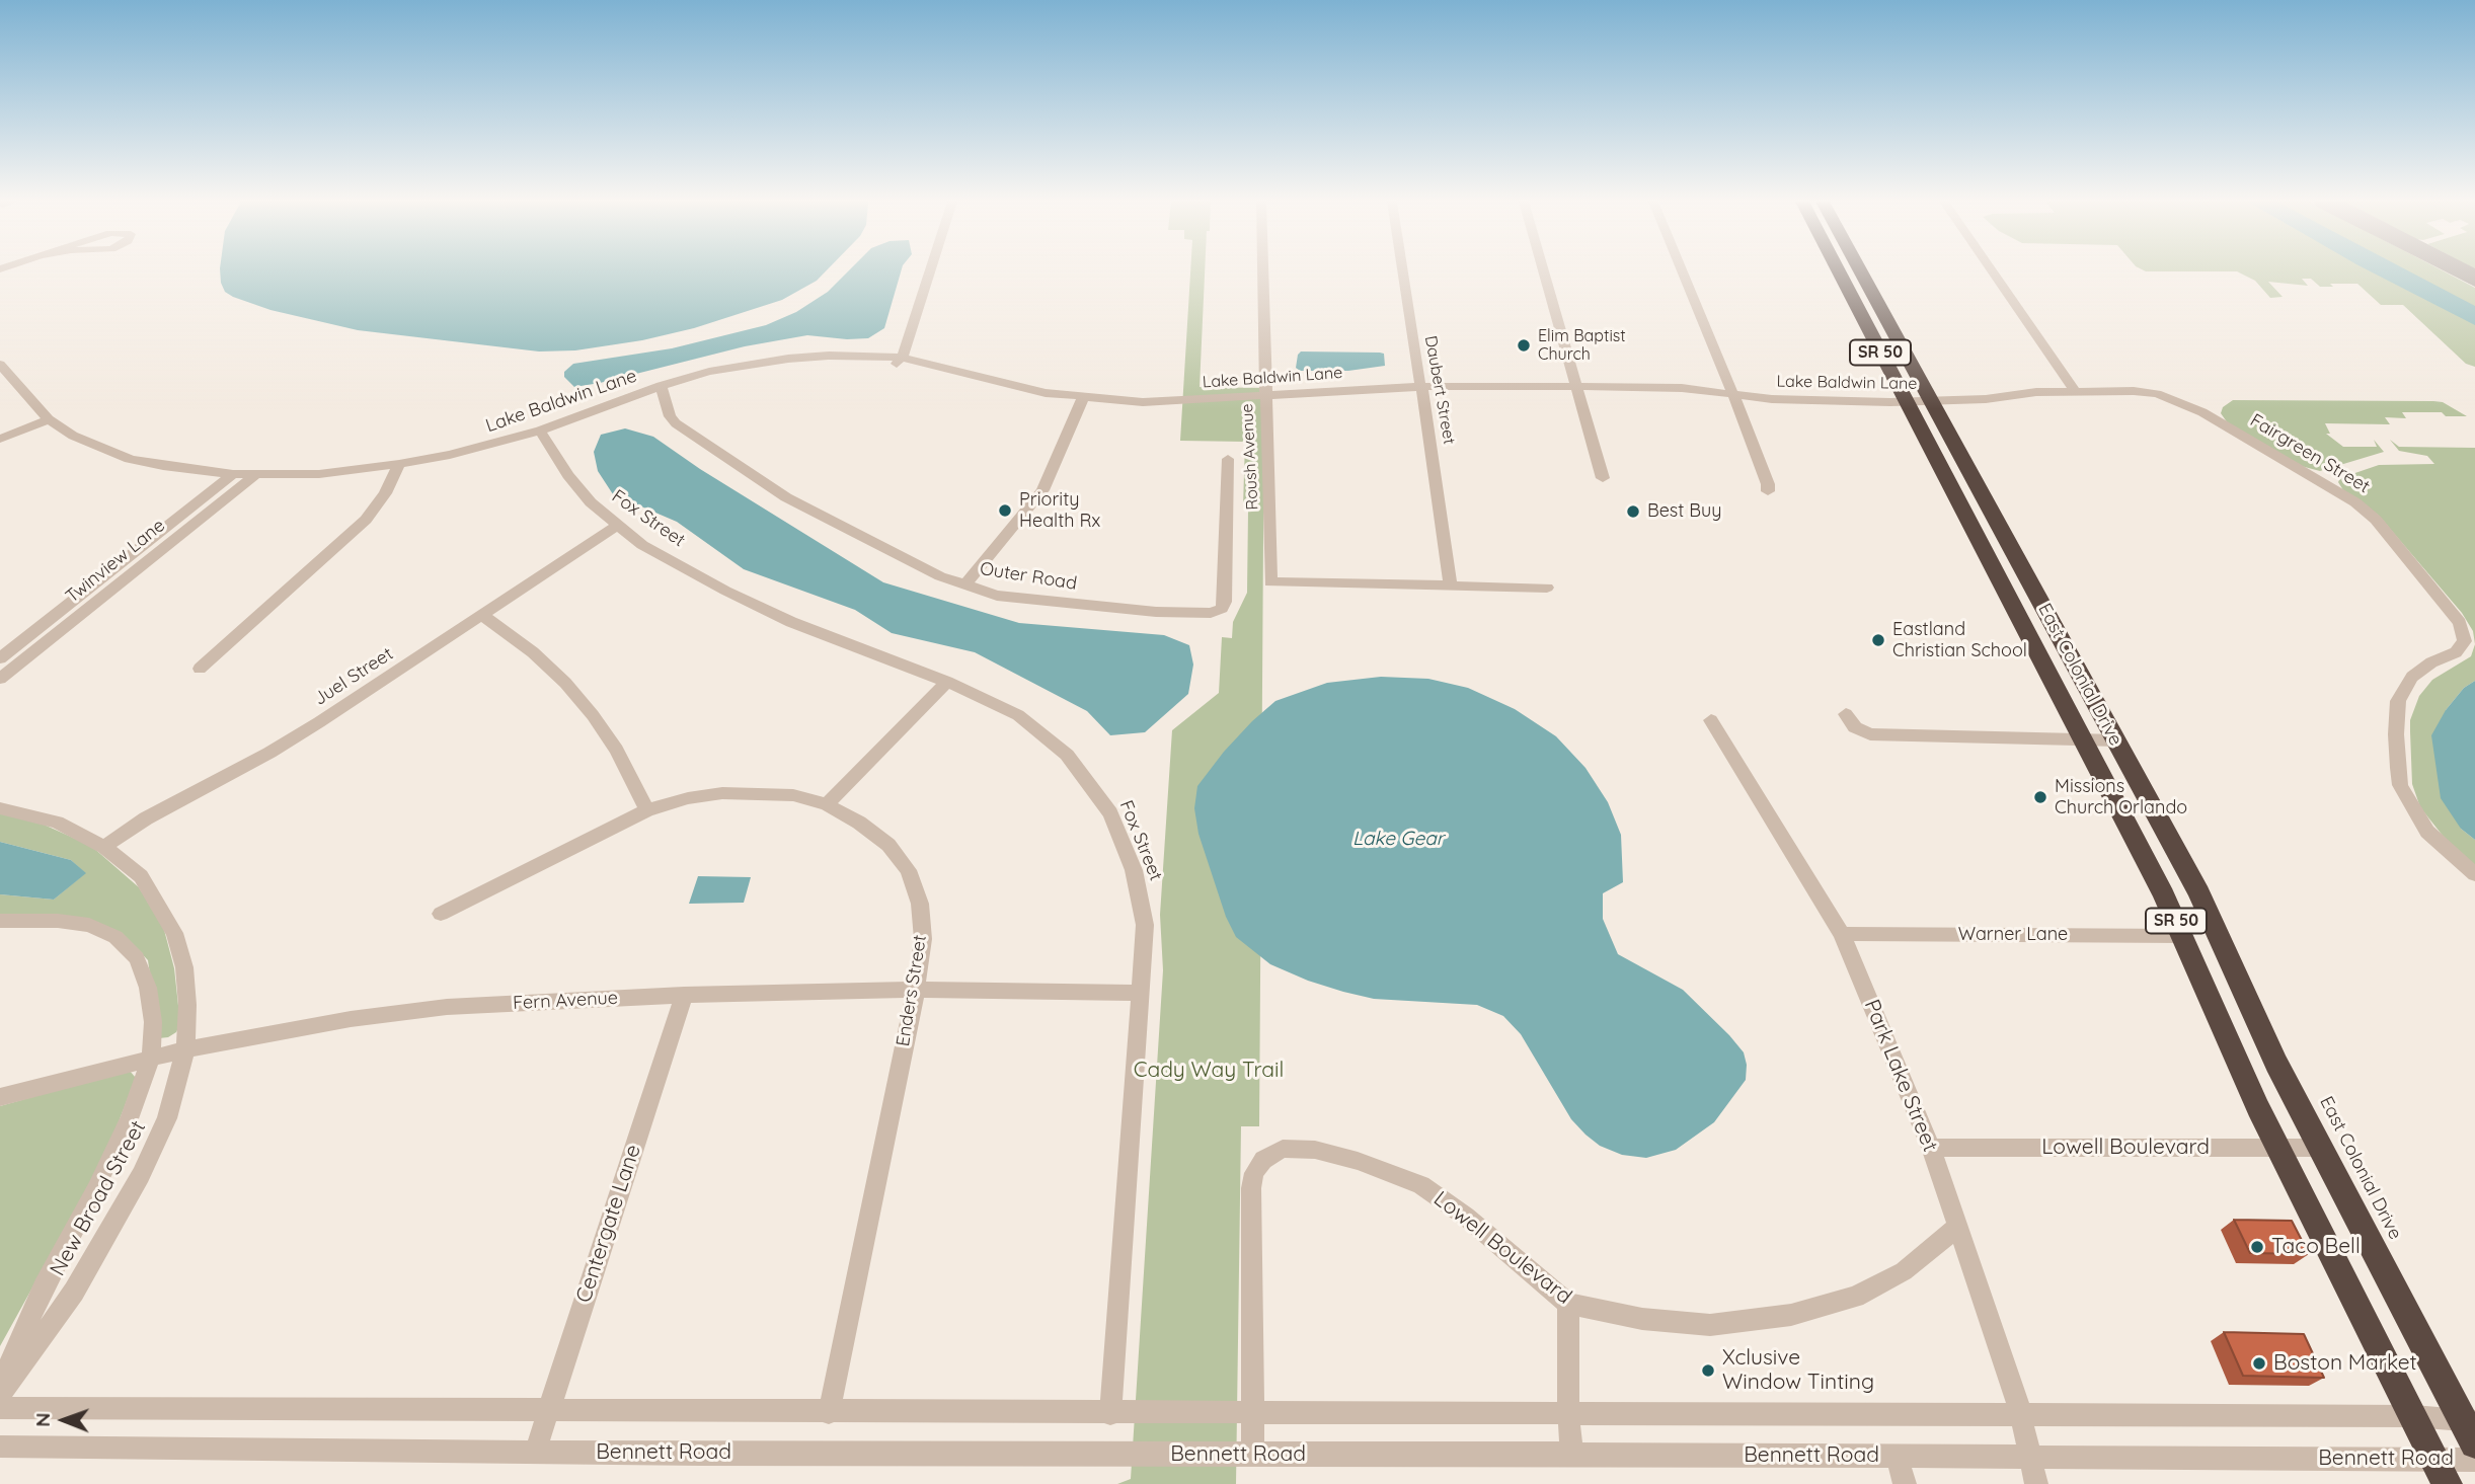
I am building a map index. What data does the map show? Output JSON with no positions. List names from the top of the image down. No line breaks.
{"streets":{"highway":["SR 50","East Colonial Drive"],"street":["Lake Baldwin Lane","Daubert Street","Fairgreen Street","Roush Avenue","Fox Street","Twinview Lane","Outer Road","Juel Street","Warner Lane","Enders Street","Fern Avenue","Park Lake Street","Lowell Boulevard","New Broad Street","Centergate Lane","Bennett Road"]},"crossings":[["Lake Baldwin Lane","Daubert Street"],["Lake Baldwin Lane","Fairgreen Street"],["Lake Baldwin Lane","Roush Avenue"],["Lake Baldwin Lane","Fox Street"],["Lake Baldwin Lane","Twinview Lane"],["Lake Baldwin Lane","Outer Road"],["Lake Baldwin Lane","East Colonial Drive"],["Daubert Street","Roush Avenue"],["Fox Street","Juel Street"],["Fox Street","Fern Avenue"],["Fox Street","Bennett Road"],["East Colonial Drive","Warner Lane"],["East Colonial Drive","Lowell Boulevard"],["East Colonial Drive","Bennett Road"],["Juel Street","New Broad Street"],["Warner Lane","Park Lake Street"],["Enders Street","Fern Avenue"],["Enders Street","Bennett Road"],["Fern Avenue","New Broad Street"],["Fern Avenue","Centergate Lane"],["Park Lake Street","Lowell Boulevard"],["Park Lake Street","Bennett Road"],["Lowell Boulevard","Bennett Road"],["Centergate Lane","Bennett Road"]],"water":["Lake Gear"],"parks":["Cady Way Trail"],"places":["Elim Baptist Church","Priority Health Rx","Best Buy","Eastland Christian School","Missions Church Orlando","Taco Bell","Boston Market","Xclusive Window Tinting"],"north":"left"}
